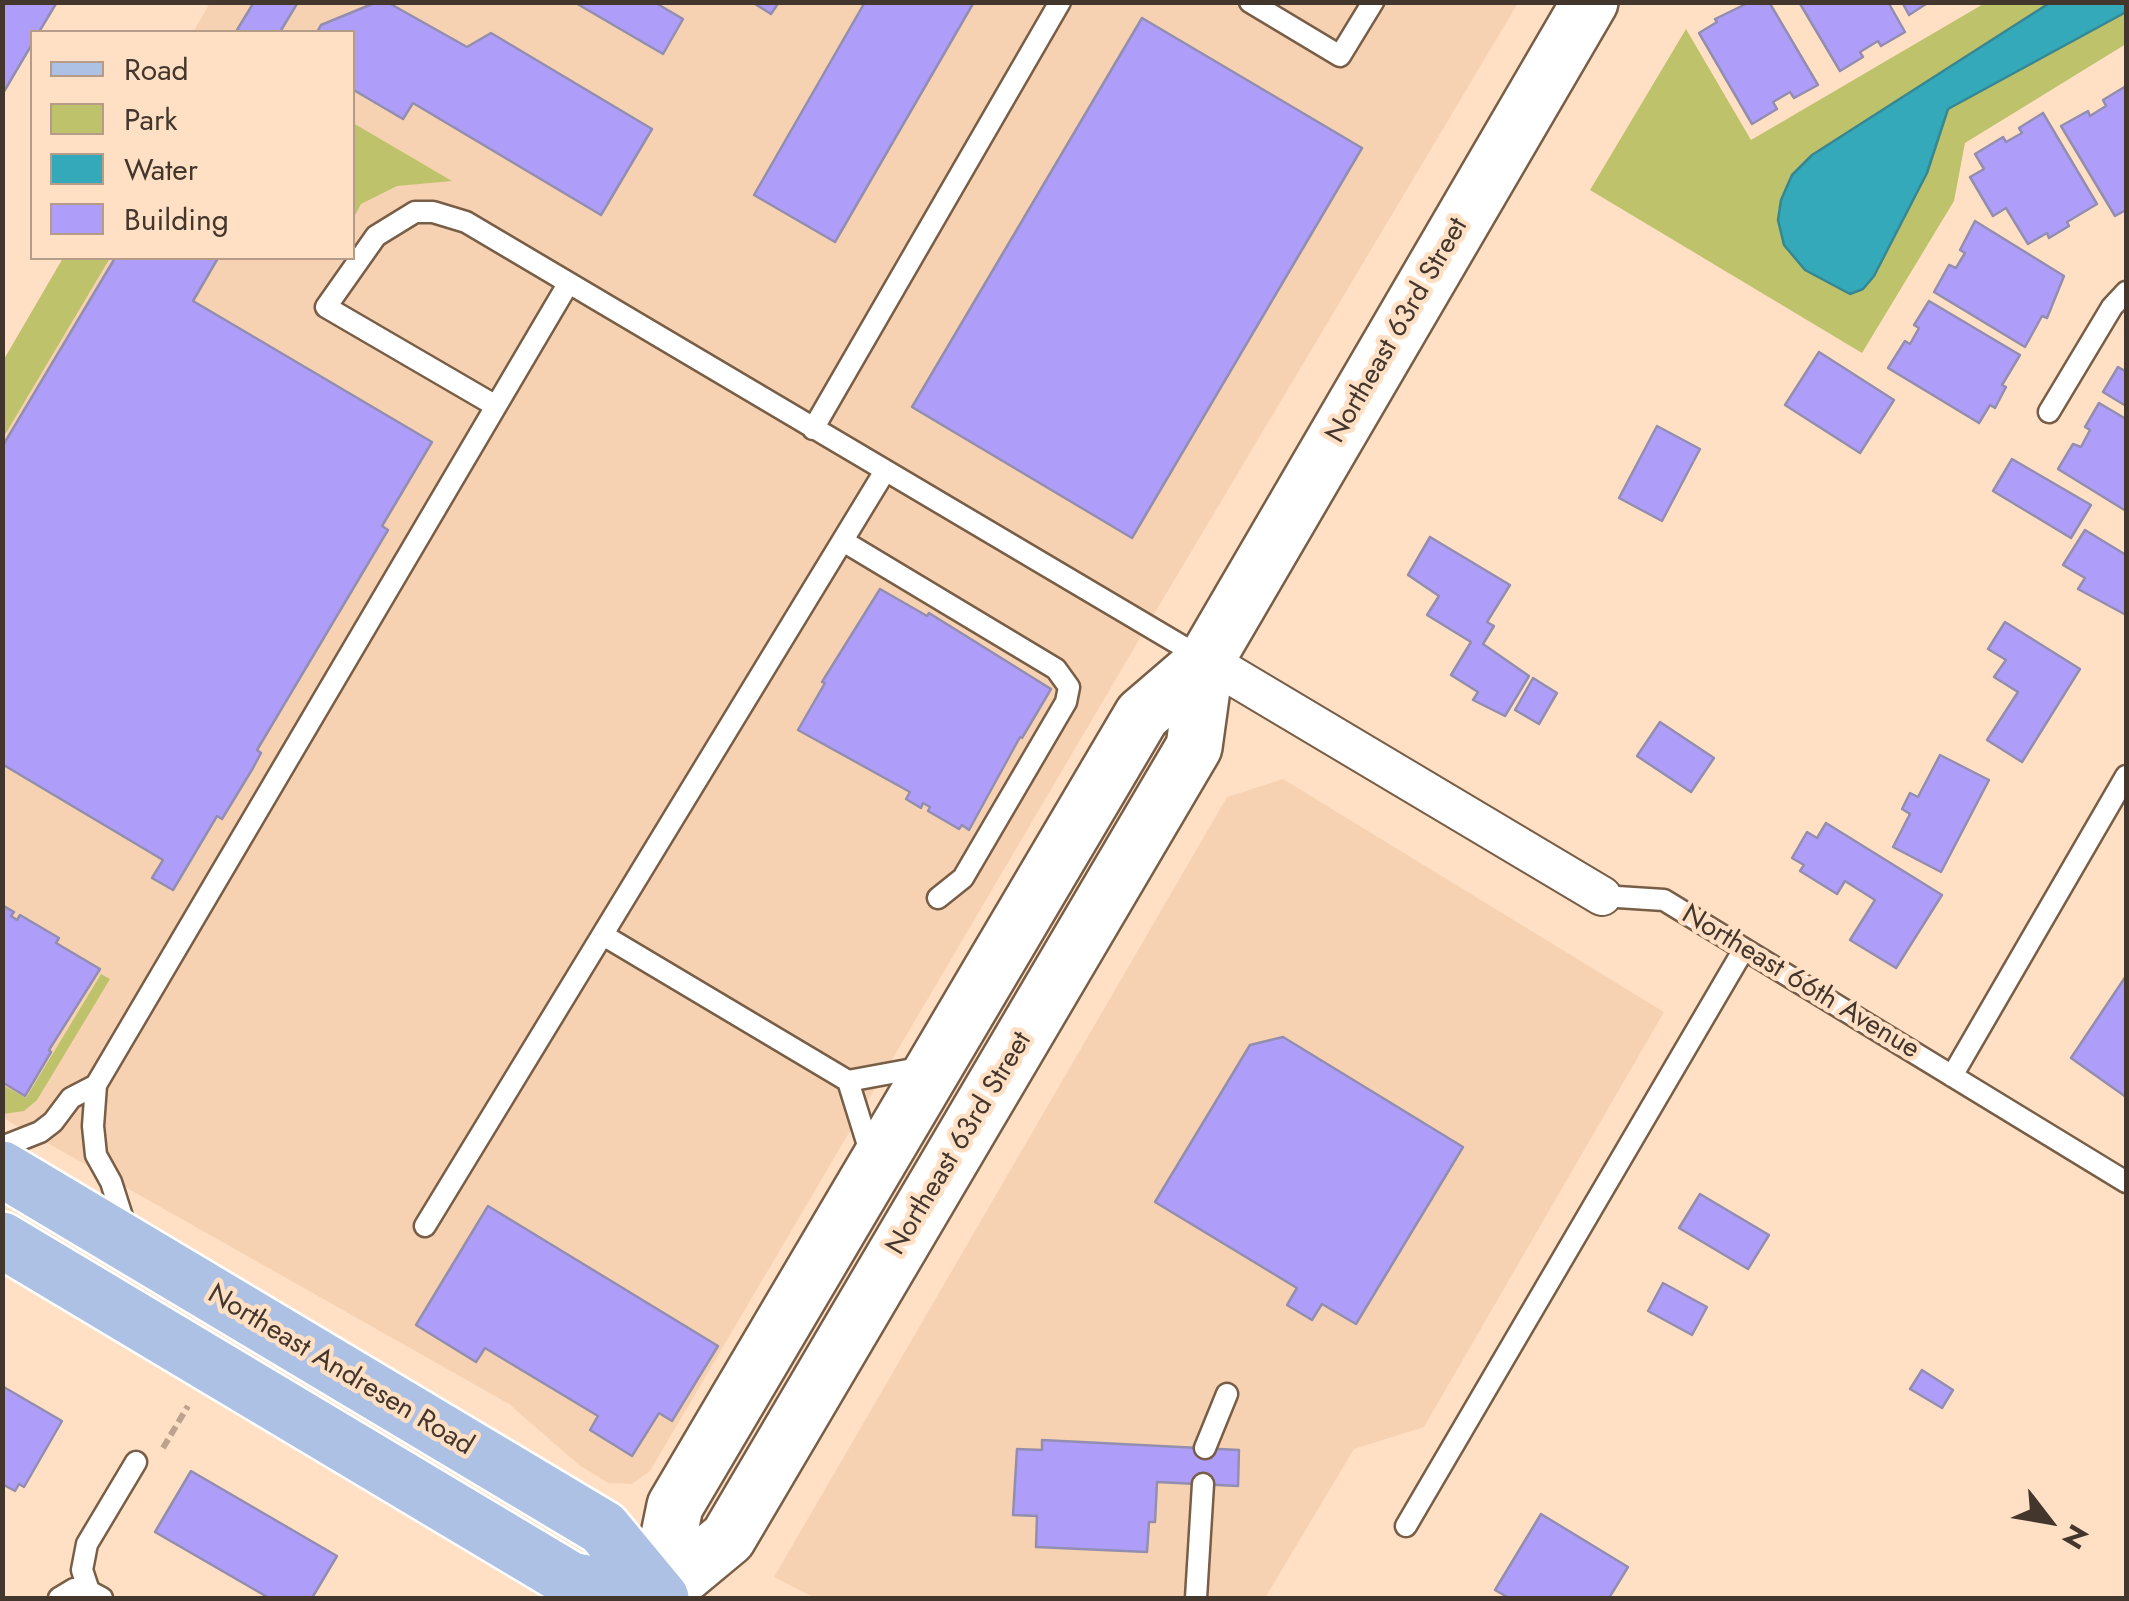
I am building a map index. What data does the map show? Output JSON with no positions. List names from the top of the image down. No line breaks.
{"streets":{"main road":["Northeast 63rd Street","Northeast Andresen Road"],"street":["Northeast 66th Avenue"]},"crossings":[["Northeast 63rd Street","Northeast 66th Avenue"],["Northeast 63rd Street","Northeast Andresen Road"]],"legend":["Road","Park","Water","Building"],"north":"bottom right"}
